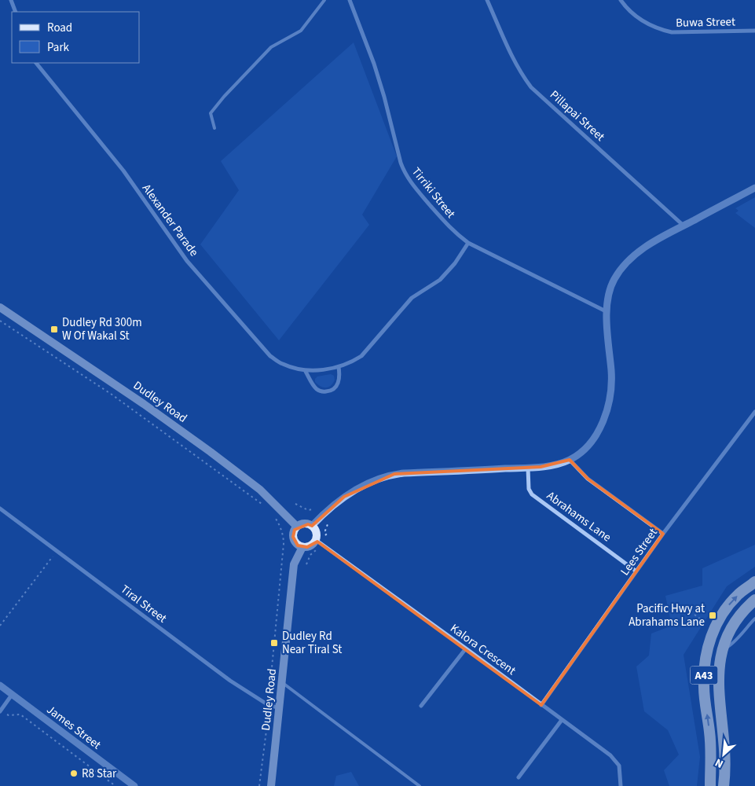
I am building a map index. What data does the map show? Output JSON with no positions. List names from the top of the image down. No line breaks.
{"streets":{"highway":["A43"],"main road":["Dudley Road"],"street":["Buwa Street","Pillapai Street","Tirriki Street","Alexander Parade","Abrahams Lane","Lees Street","Tiral Street","Kalora Crescent","James Street"]},"crossings":[["Tirriki Street","Alexander Parade"],["Dudley Road","Tiral Street"],["Dudley Road","Kalora Crescent"],["Abrahams Lane","Lees Street"],["Lees Street","Kalora Crescent"]],"places":{"transit":["Dudley Rd 300m W Of Wakal St","Pacific Hwy at Abrahams Lane","Dudley Rd Near Tiral St"],"other":["R8 Star"]},"legend":["Road","Park"],"north":"bottom left"}
